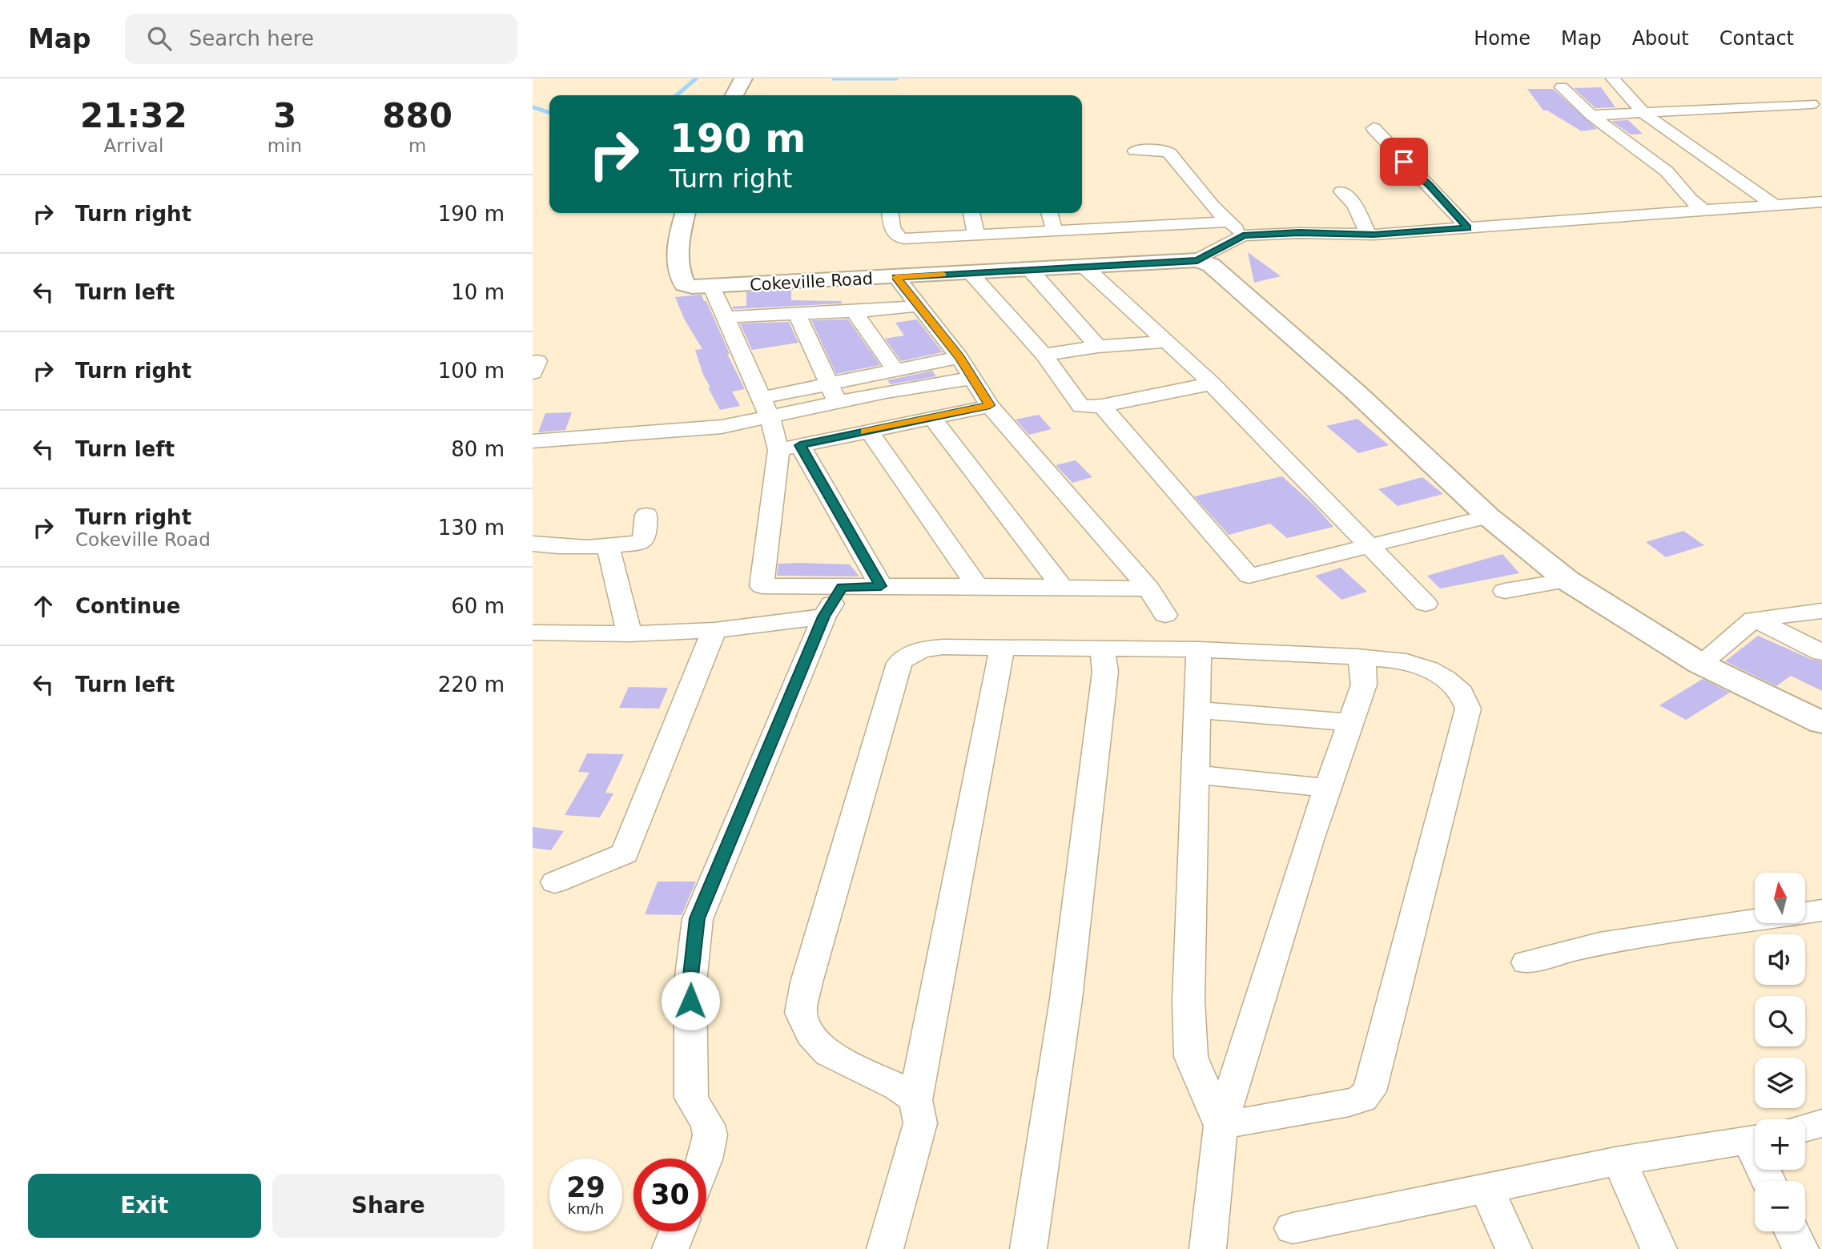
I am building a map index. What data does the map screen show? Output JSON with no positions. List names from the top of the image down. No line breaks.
{"streets":{"street":["Cokeville Road"]},"north":"top","page":{"header":"Map","search":"Search here","nav":["Home","Map","About","Contact"],"eta":["21:32","Arrival","3","min","880","m"],"turn":["190 m","Turn right"],"list":[{"name":"Turn right","value":"190 m"},{"name":"Turn left","value":"10 m"},{"name":"Turn right","value":"100 m"},{"name":"Turn left","value":"80 m"},{"name":"Turn right","note":"Cokeville Road","value":"130 m"},{"name":"Continue","value":"60 m"},{"name":"Turn left","value":"220 m"}],"map_buttons":["+","−"],"speed":"29 km/h","limit":"30","buttons":["Exit","Share"]}}
